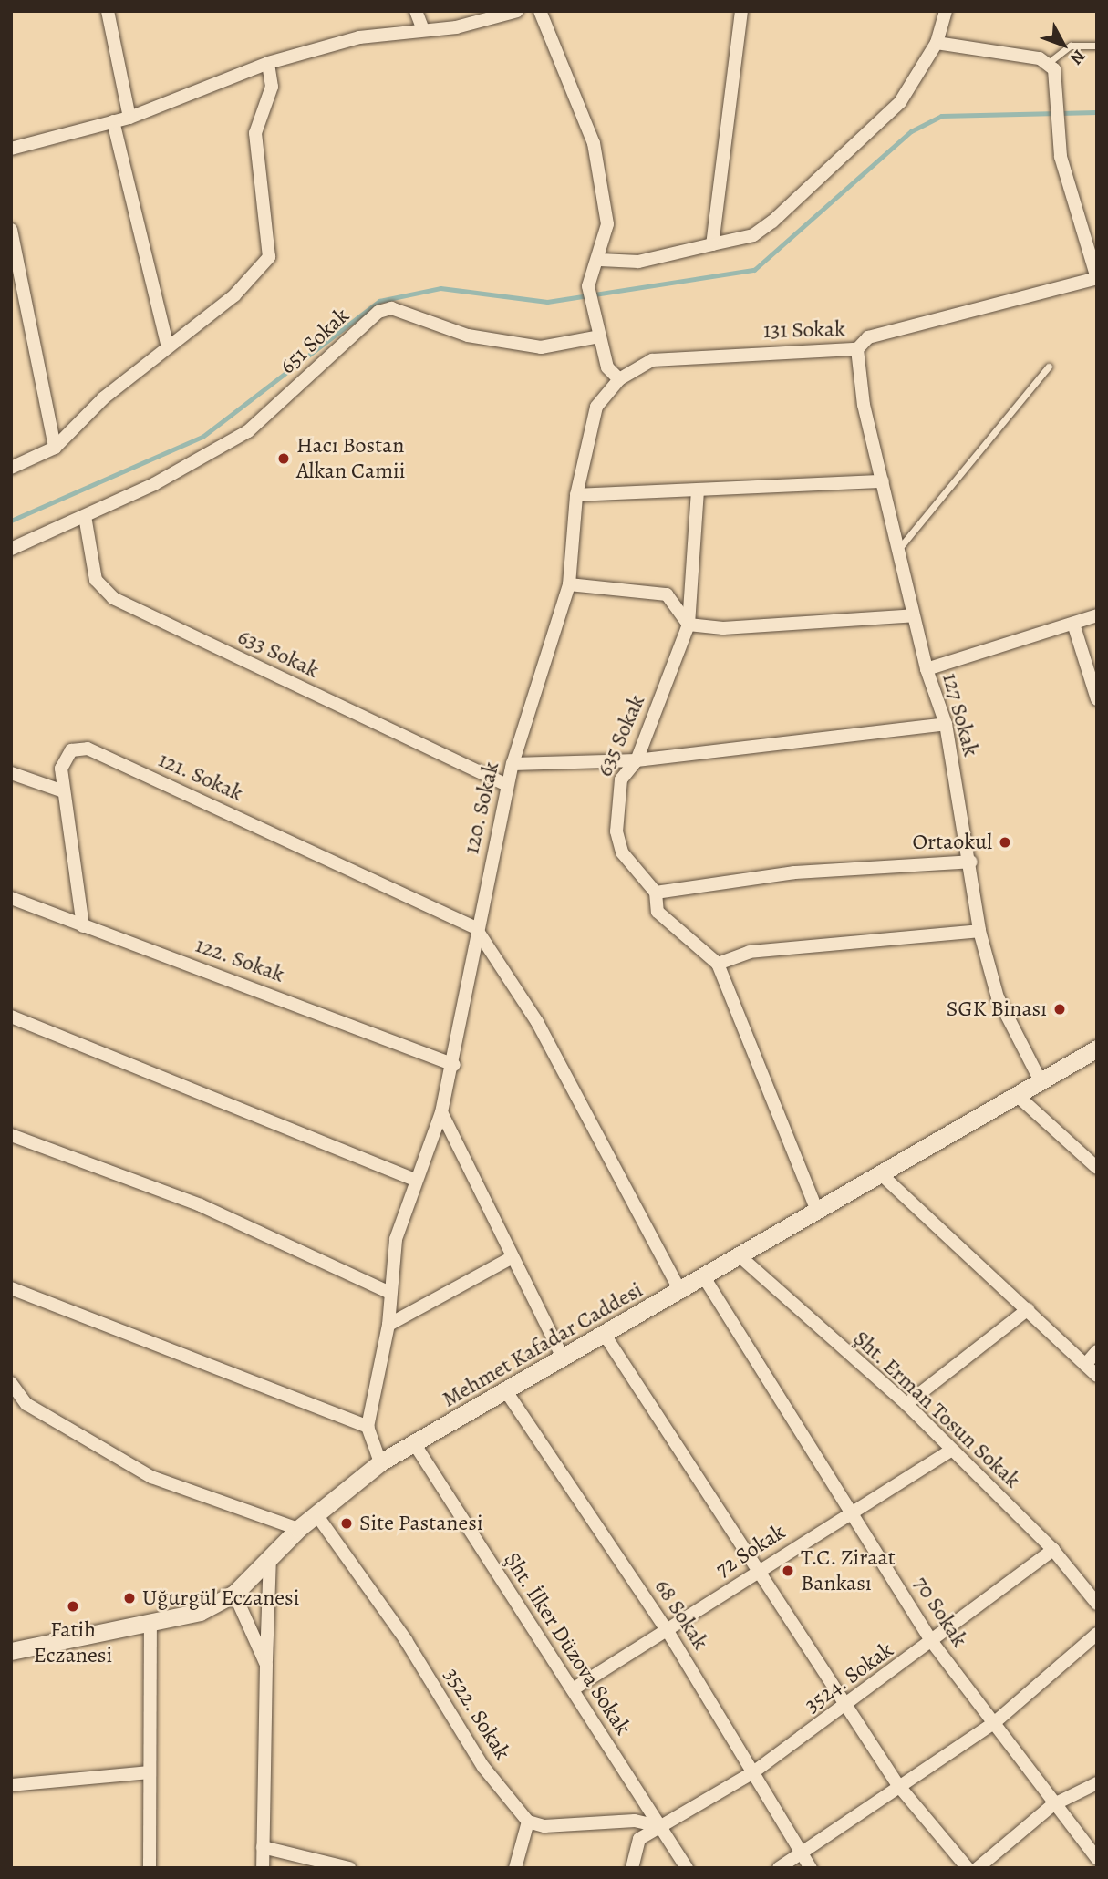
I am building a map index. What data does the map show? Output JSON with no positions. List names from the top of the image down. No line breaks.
{"streets":{"main road":["Mehmet Kafadar Caddesi"],"street":["131 Sokak","651 Sokak","633 Sokak","127 Sokak","635 Sokak","121. Sokak","120. Sokak","122. Sokak","Şht. Erman Tosun Sokak","72 Sokak","70 Sokak","68 Sokak","Şht. İlker Düzova Sokak","3524. Sokak","3522. Sokak"]},"crossings":[["131 Sokak","127 Sokak"],["131 Sokak","120. Sokak"],["651 Sokak","633 Sokak"],["633 Sokak","120. Sokak"],["127 Sokak","Mehmet Kafadar Caddesi"],["635 Sokak","Mehmet Kafadar Caddesi"],["121. Sokak","120. Sokak"],["121. Sokak","122. Sokak"],["120. Sokak","122. Sokak"],["Mehmet Kafadar Caddesi","Şht. Erman Tosun Sokak"],["Mehmet Kafadar Caddesi","70 Sokak"],["Mehmet Kafadar Caddesi","68 Sokak"],["Mehmet Kafadar Caddesi","Şht. İlker Düzova Sokak"],["Mehmet Kafadar Caddesi","3522. Sokak"],["Şht. Erman Tosun Sokak","72 Sokak"],["Şht. Erman Tosun Sokak","3524. Sokak"],["72 Sokak","70 Sokak"],["72 Sokak","68 Sokak"],["72 Sokak","Şht. İlker Düzova Sokak"],["70 Sokak","3524. Sokak"],["68 Sokak","3524. Sokak"],["Şht. İlker Düzova Sokak","3524. Sokak"]],"places":["Hacı Bostan Alkan Camii","Ortaokul","SGK Binası","Site Pastanesi","T.C. Ziraat Bankası","Uğurgül Eczanesi","Fatih Eczanesi"],"north":"bottom right"}
